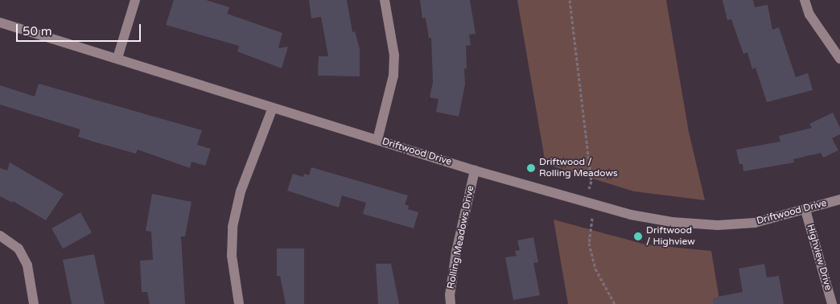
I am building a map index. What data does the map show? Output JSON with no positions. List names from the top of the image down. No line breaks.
{"streets":{"street":["Driftwood Drive","Rolling Meadows Drive","Highview Drive"]},"crossings":[["Driftwood Drive","Rolling Meadows Drive"],["Driftwood Drive","Highview Drive"]],"places":["Driftwood / Rolling Meadows","Driftwood / Highview"],"scale_bar":"50 m"}
